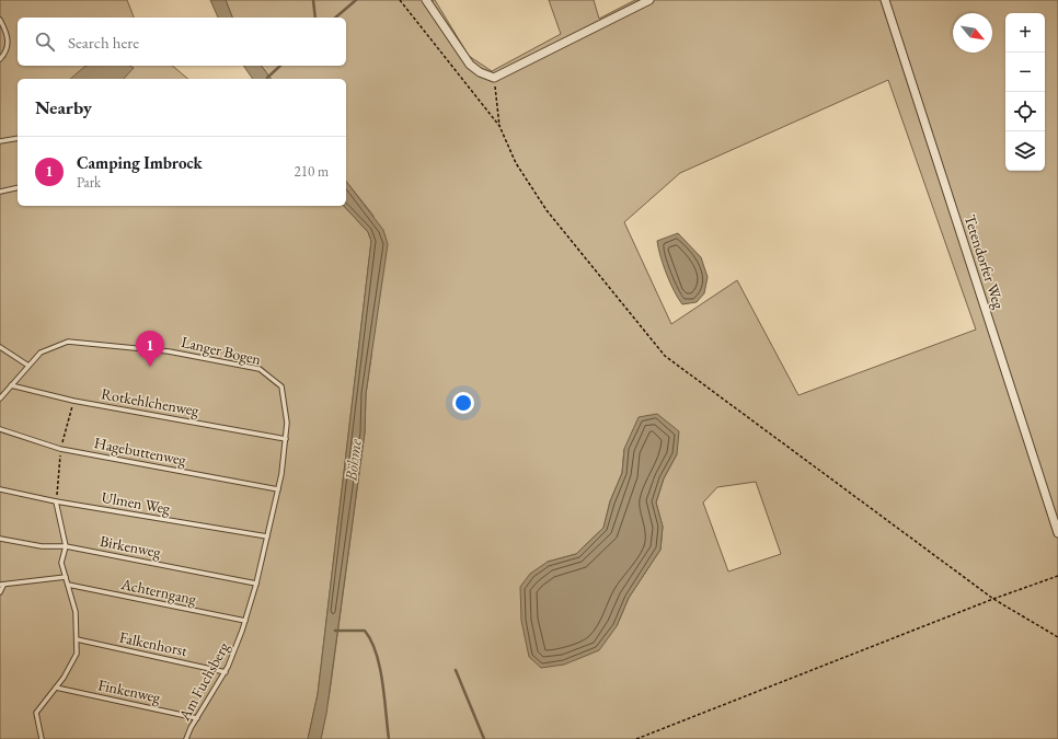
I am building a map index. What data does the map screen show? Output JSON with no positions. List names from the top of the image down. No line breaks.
{"streets":{"street":["Tetendorfer Weg"],"lane":["Langer Bogen","Rotkehlchenweg","Hagebuttenweg","Ulmen Weg","Birkenweg","Achterngang","Falkenhorst","Am Fuchsberg","Finkenweg"]},"crossings":[["Langer Bogen","Rotkehlchenweg"],["Langer Bogen","Hagebuttenweg"],["Langer Bogen","Ulmen Weg"],["Langer Bogen","Birkenweg"],["Langer Bogen","Am Fuchsberg"],["Birkenweg","Am Fuchsberg"],["Achterngang","Am Fuchsberg"],["Falkenhorst","Am Fuchsberg"],["Am Fuchsberg","Finkenweg"]],"water":["Böhme"],"north":"bottom right","page":{"map_buttons":["+","−"],"search":"Search here","heading":"Nearby","list":[{"mark":"1","name":"Camping Imbrock","note":"Park","value":"210 m"}],"pins":"1"}}
